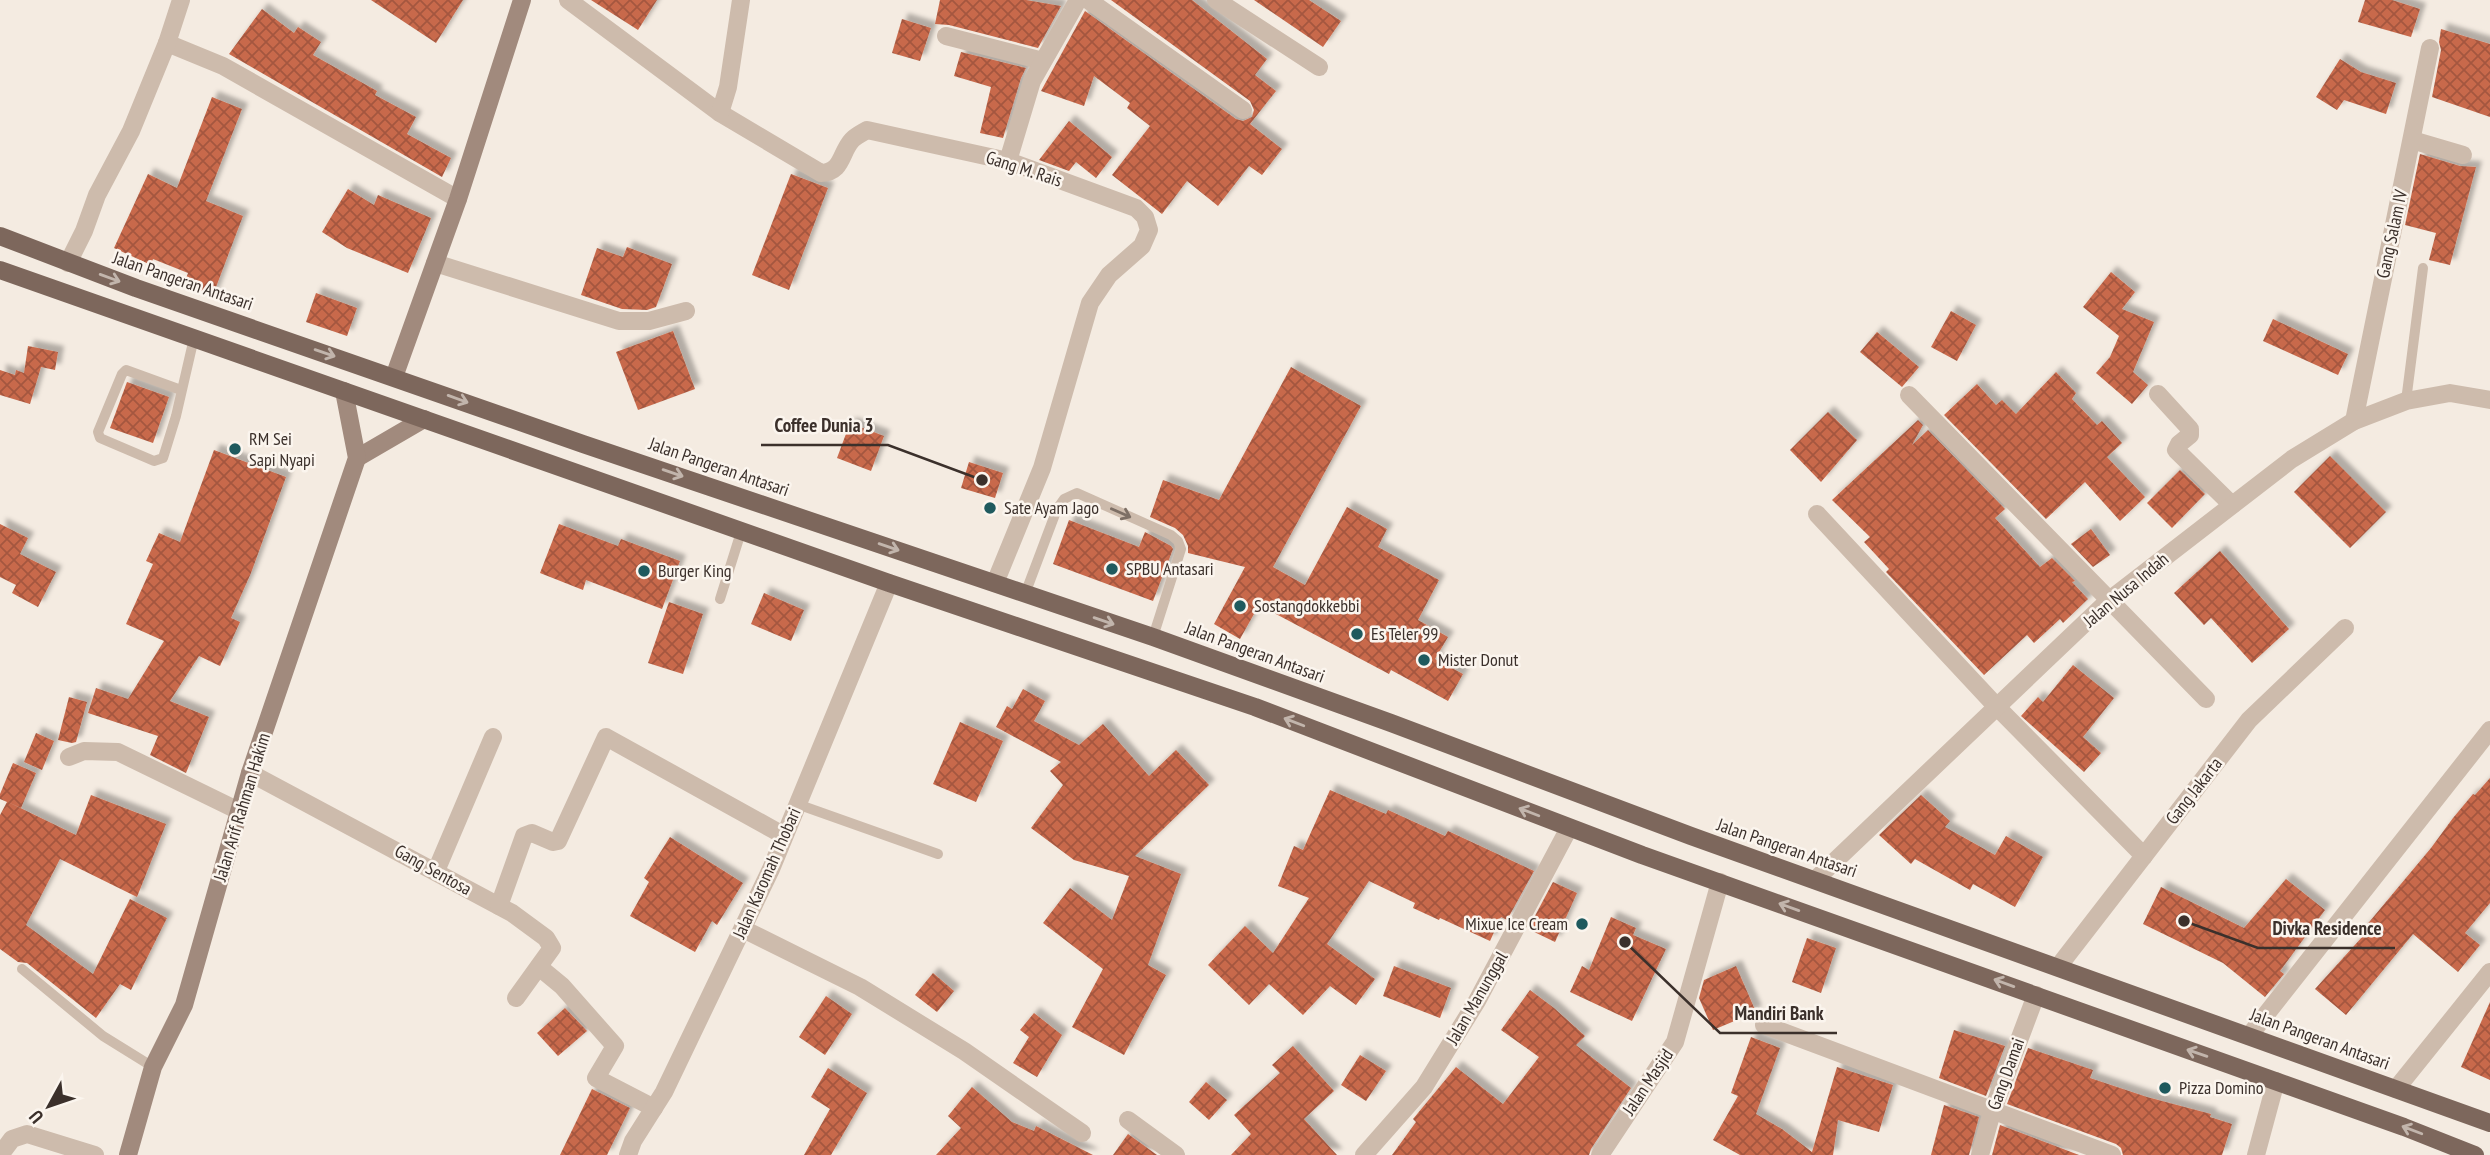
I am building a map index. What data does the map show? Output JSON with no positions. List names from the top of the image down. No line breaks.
{"streets":{"main road":["Jalan Pangeran Antasari"],"street":["Gang M. Rais","Gang Salam IV","Jalan Nusa Indah","Gang Jakarta","Jalan Arif Rahman Hakim","Gang Sentosa","Jalan Karomah Thobari","Jalan Manunggal","Gang Damai","Jalan Masjid"]},"crossings":[["Gang M. Rais","Jalan Pangeran Antasari"],["Gang Salam IV","Jalan Nusa Indah"],["Jalan Pangeran Antasari","Jalan Nusa Indah"],["Jalan Pangeran Antasari","Gang Jakarta"],["Jalan Arif Rahman Hakim","Gang Sentosa"]],"places":["RM Sei Sapi Nyapi","Coffee Dunia 3","Sate Ayam Jago","SPBU Antasari","Burger King","Sostangdokkebbi","Es Teler 99","Mister Donut","Divka Residence","Mixue Ice Cream","Mandiri Bank","Pizza Domino"],"north":"bottom left"}
